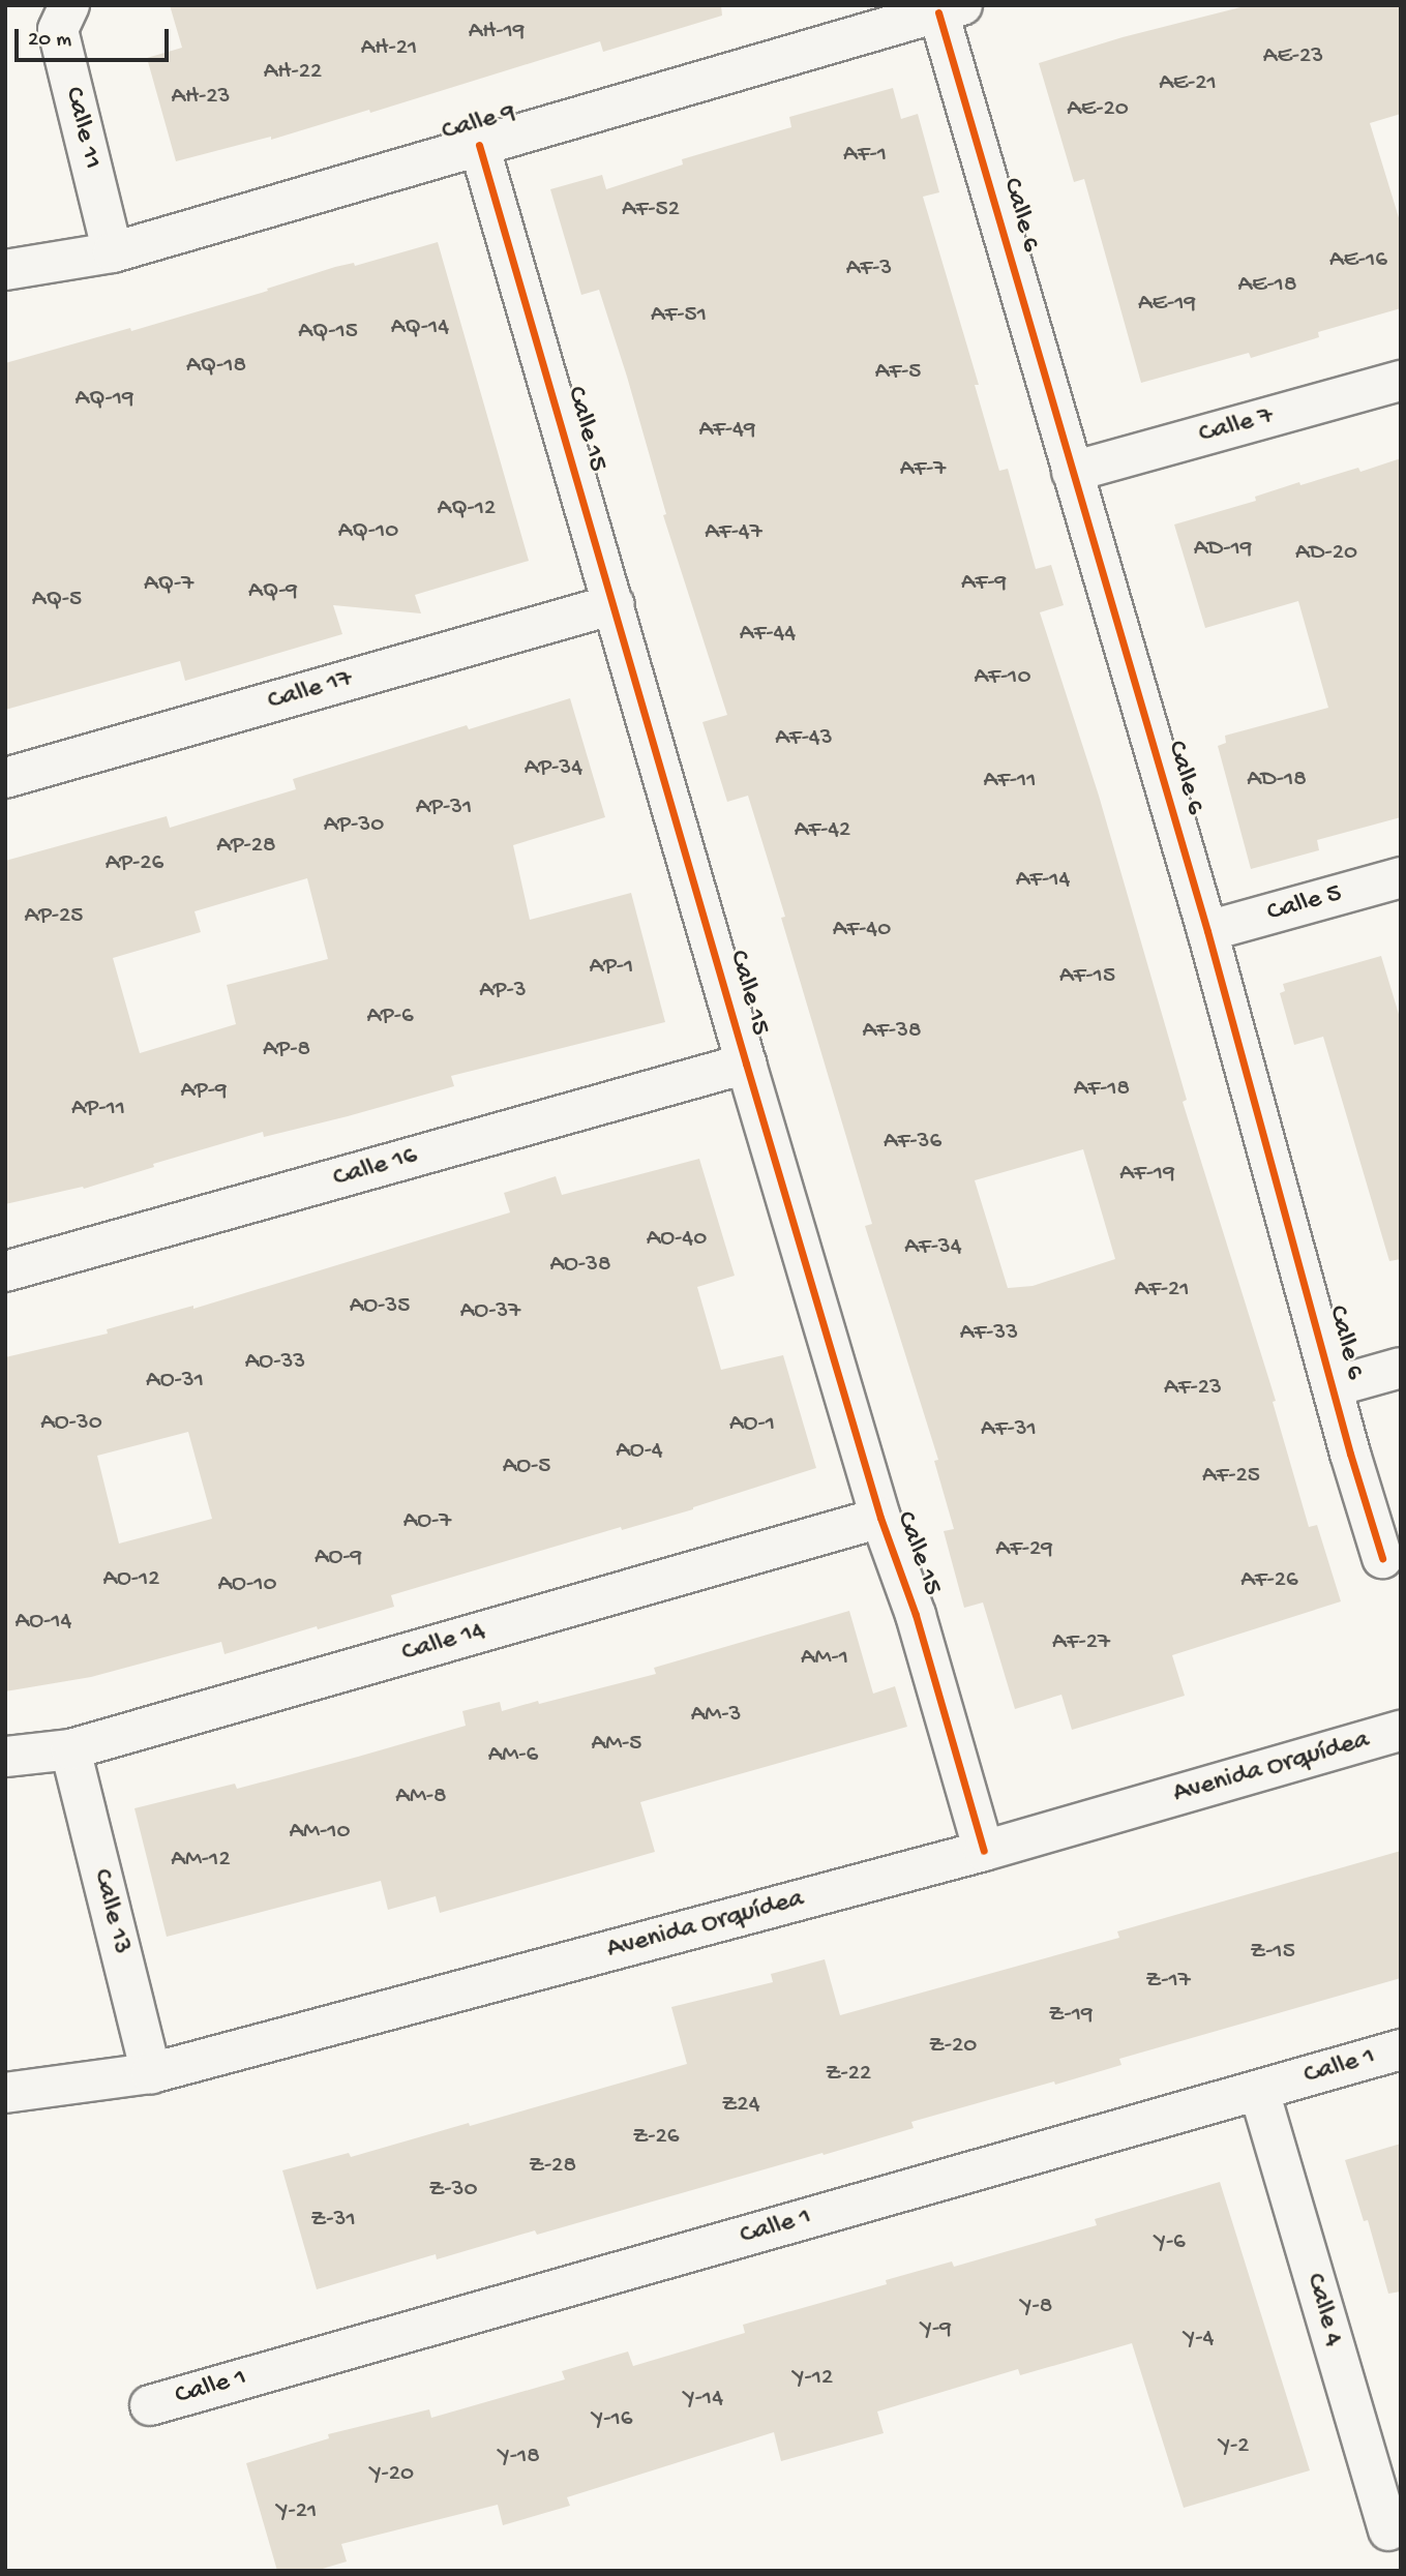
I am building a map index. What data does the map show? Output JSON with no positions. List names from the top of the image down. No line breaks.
{"streets":{"street":["Calle 9","Calle 11","Calle 6","Calle 7","Calle 15","Calle 17","Calle 5","Calle 16","Calle 14","Avenida Orquídea","Calle 13","Calle 1","Calle 4"]},"crossings":[["Calle 9","Calle 11"],["Calle 9","Calle 6"],["Calle 9","Calle 15"],["Calle 6","Calle 7"],["Calle 6","Calle 5"],["Calle 15","Calle 17"],["Calle 15","Calle 16"],["Calle 15","Calle 14"],["Calle 15","Avenida Orquídea"],["Calle 14","Calle 13"],["Avenida Orquídea","Calle 13"],["Calle 1","Calle 4"]],"house_numbers":["AH-19","AH-21","AE-23","AH-22","AE-21","AH-23","AE-20","AF-1","AF-52","AE-16","AF-3","AE-18","AE-19","AF-51","AQ-14","AQ-15","AQ-18","AF-5","AQ-19","AF-49","AF-7","AQ-12","AQ-10","AF-47","AD-19","AD-20","AF-9","AQ-7","AQ-9","AQ-5","AF-44","AF-10","AF-43","AP-34","AD-18","AF-11","AP-31","AP-30","AF-42","AP-28","AP-26","AF-14","AP-25","AF-40","AP-1","AF-15","AP-3","AP-6","AF-38","AP-8","AF-18","AP-9","AP-11","AF-36","AF-19","AO-40","AF-34","AO-38","AF-21","AO-35","AO-37","AF-33","AO-33","AO-31","AF-23","AO-30","AO-1","AF-31","AO-4","AO-5","AF-25","AO-7","AF-29","AO-9","AO-12","AF-26","AO-10","AO-14","AF-27","AM-1","AM-3","AM-5","AM-6","AM-8","AM-10","AM-12","Z-15","Z-17","Z-19","Z-20","Z-22","Z24","Z-26","Z-28","Z-30","Z-31","Y-6","Y-8","Y-9","Y-4","Y-12","Y-14","Y-16","Y-2","Y-18","Y-20","Y-21"],"scale_bar":"20 m"}
